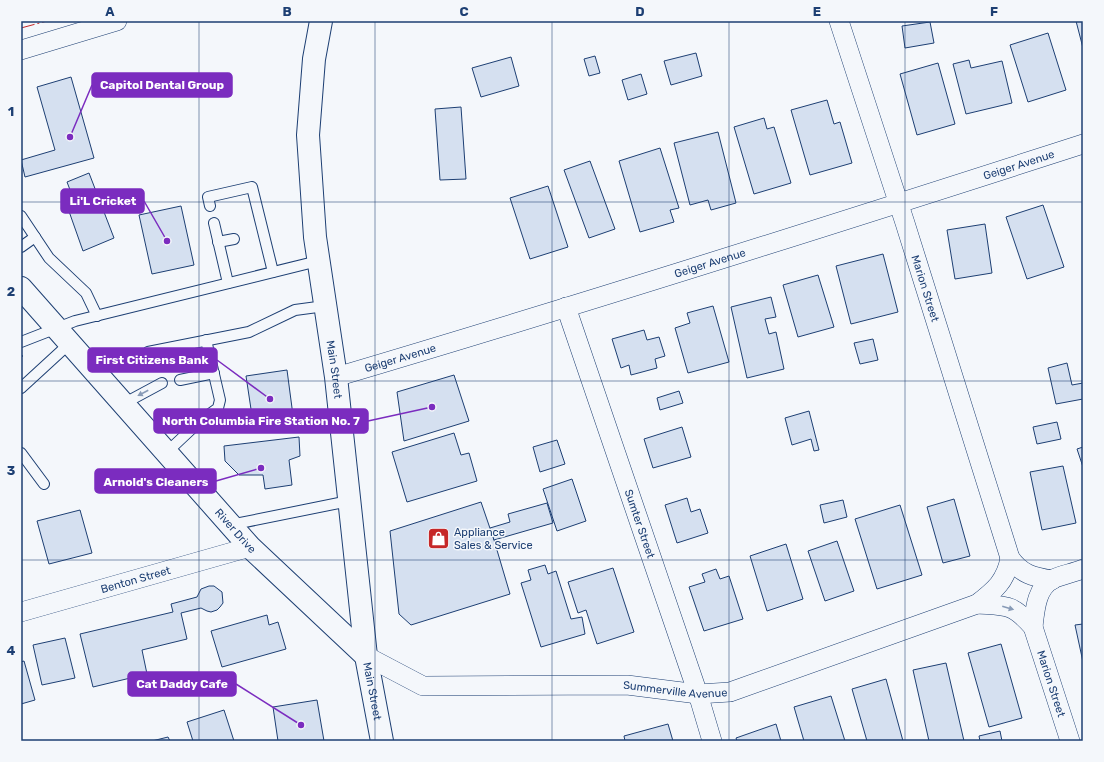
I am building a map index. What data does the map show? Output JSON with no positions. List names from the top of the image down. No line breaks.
{"streets":{"main road":["Main Street","River Drive"],"street":["Geiger Avenue","Marion Street","Sumter Street","Benton Street","Summerville Avenue"]},"crossings":[["Geiger Avenue","Marion Street"],["Geiger Avenue","Main Street"],["Geiger Avenue","Sumter Street"],["Main Street","River Drive"],["Main Street","Summerville Avenue"],["Sumter Street","Summerville Avenue"],["River Drive","Benton Street"],["River Drive","Summerville Avenue"]],"places":{"other":["Capitol Dental Group","Li'L Cricket","First Citizens Bank","North Columbia Fire Station No. 7","Arnold's Cleaners","Cat Daddy Cafe"],"shop":["Appliance Sales & Service"]},"grid":{"columns":["A","B","C","D","E","F"],"rows":["1","2","3","4"]}}
